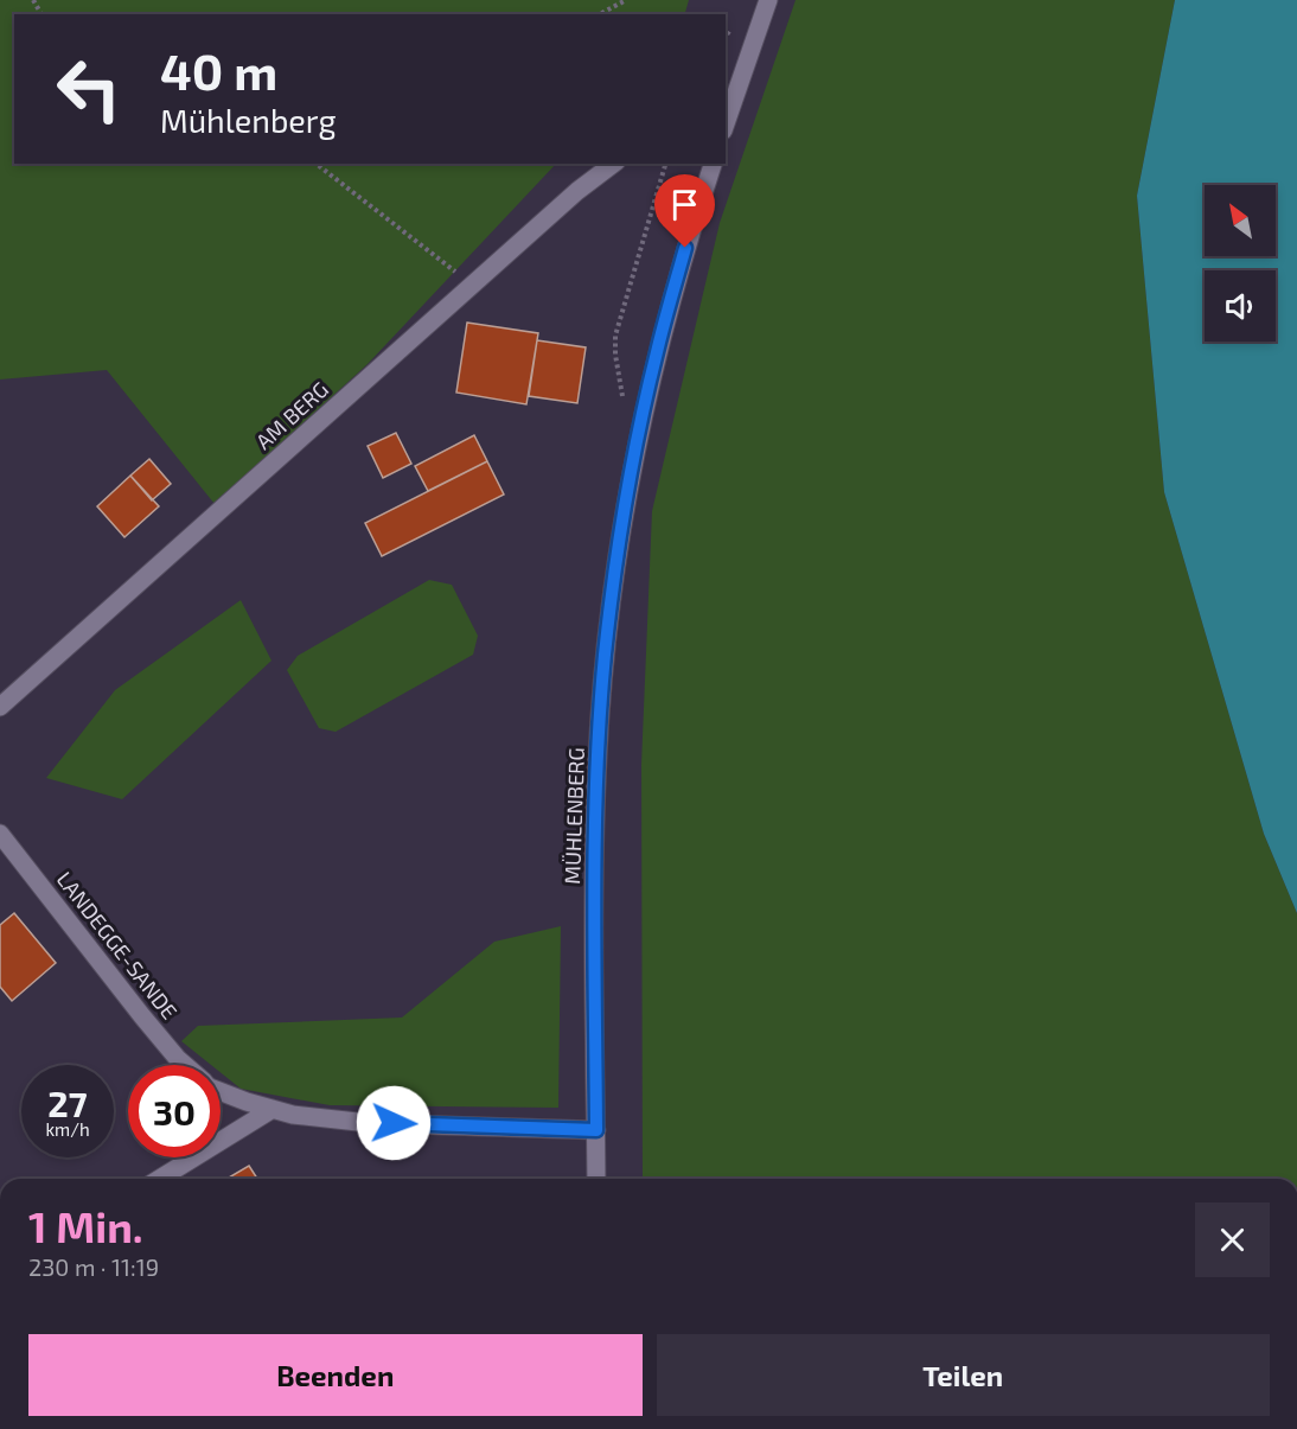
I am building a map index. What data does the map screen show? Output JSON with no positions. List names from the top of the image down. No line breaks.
{"streets":{"street":["AM BERG","MÜHLENBERG","LANDEGGE-SANDE"]},"crossings":[["MÜHLENBERG","LANDEGGE-SANDE"]],"north":"top left","page":{"turn":["40 m","Mühlenberg"],"speed":"27 km/h","limit":"30","heading":["1 Min.","230 m · 11:19"],"buttons":["Beenden","Teilen"]}}
